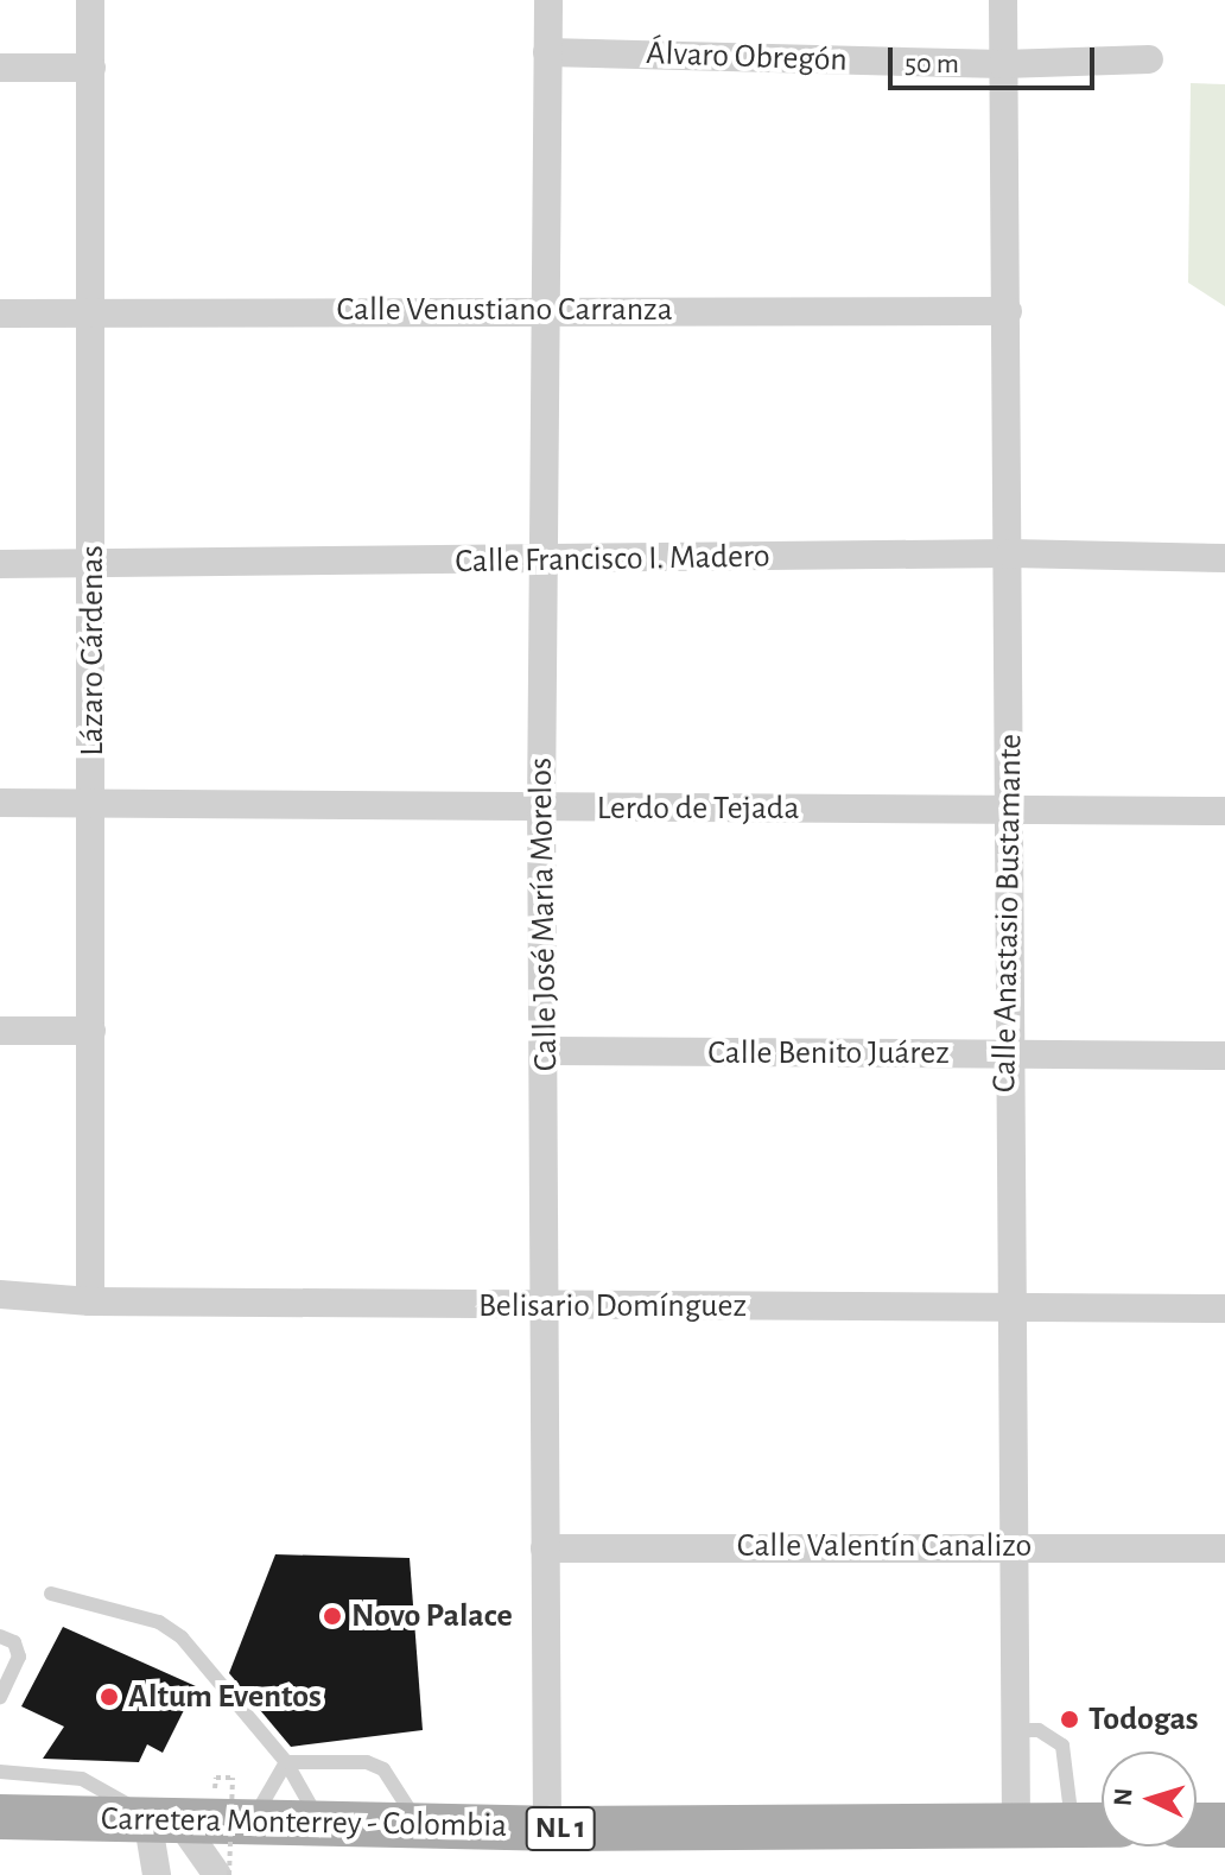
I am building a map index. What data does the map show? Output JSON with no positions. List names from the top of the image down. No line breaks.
{"streets":{"main road":["Carretera Monterrey - Colombia","NL 1"],"street":["Álvaro Obregón","Calle Venustiano Carranza","Calle Francisco I. Madero","Lázaro Cárdenas","Lerdo de Tejada","Calle Anastasio Bustamante","Calle José María Morelos","Calle Benito Juárez","Belisario Domínguez","Calle Valentín Canalizo"]},"crossings":[["Álvaro Obregón","Calle Anastasio Bustamante"],["Álvaro Obregón","Calle José María Morelos"],["Calle Venustiano Carranza","Lázaro Cárdenas"],["Calle Venustiano Carranza","Calle Anastasio Bustamante"],["Calle Venustiano Carranza","Calle José María Morelos"],["Calle Francisco I. Madero","Lázaro Cárdenas"],["Calle Francisco I. Madero","Calle Anastasio Bustamante"],["Calle Francisco I. Madero","Calle José María Morelos"],["Lázaro Cárdenas","Lerdo de Tejada"],["Lázaro Cárdenas","Belisario Domínguez"],["Lerdo de Tejada","Calle Anastasio Bustamante"],["Lerdo de Tejada","Calle José María Morelos"],["Calle Anastasio Bustamante","Calle Benito Juárez"],["Calle Anastasio Bustamante","Belisario Domínguez"],["Calle Anastasio Bustamante","Calle Valentín Canalizo"],["Calle Anastasio Bustamante","Carretera Monterrey - Colombia"],["Calle José María Morelos","Calle Benito Juárez"],["Calle José María Morelos","Belisario Domínguez"],["Calle José María Morelos","Calle Valentín Canalizo"],["Calle José María Morelos","Carretera Monterrey - Colombia"]],"places":["Novo Palace","Altum Eventos","Todogas"],"scale_bar":"50 m","north":"left"}
